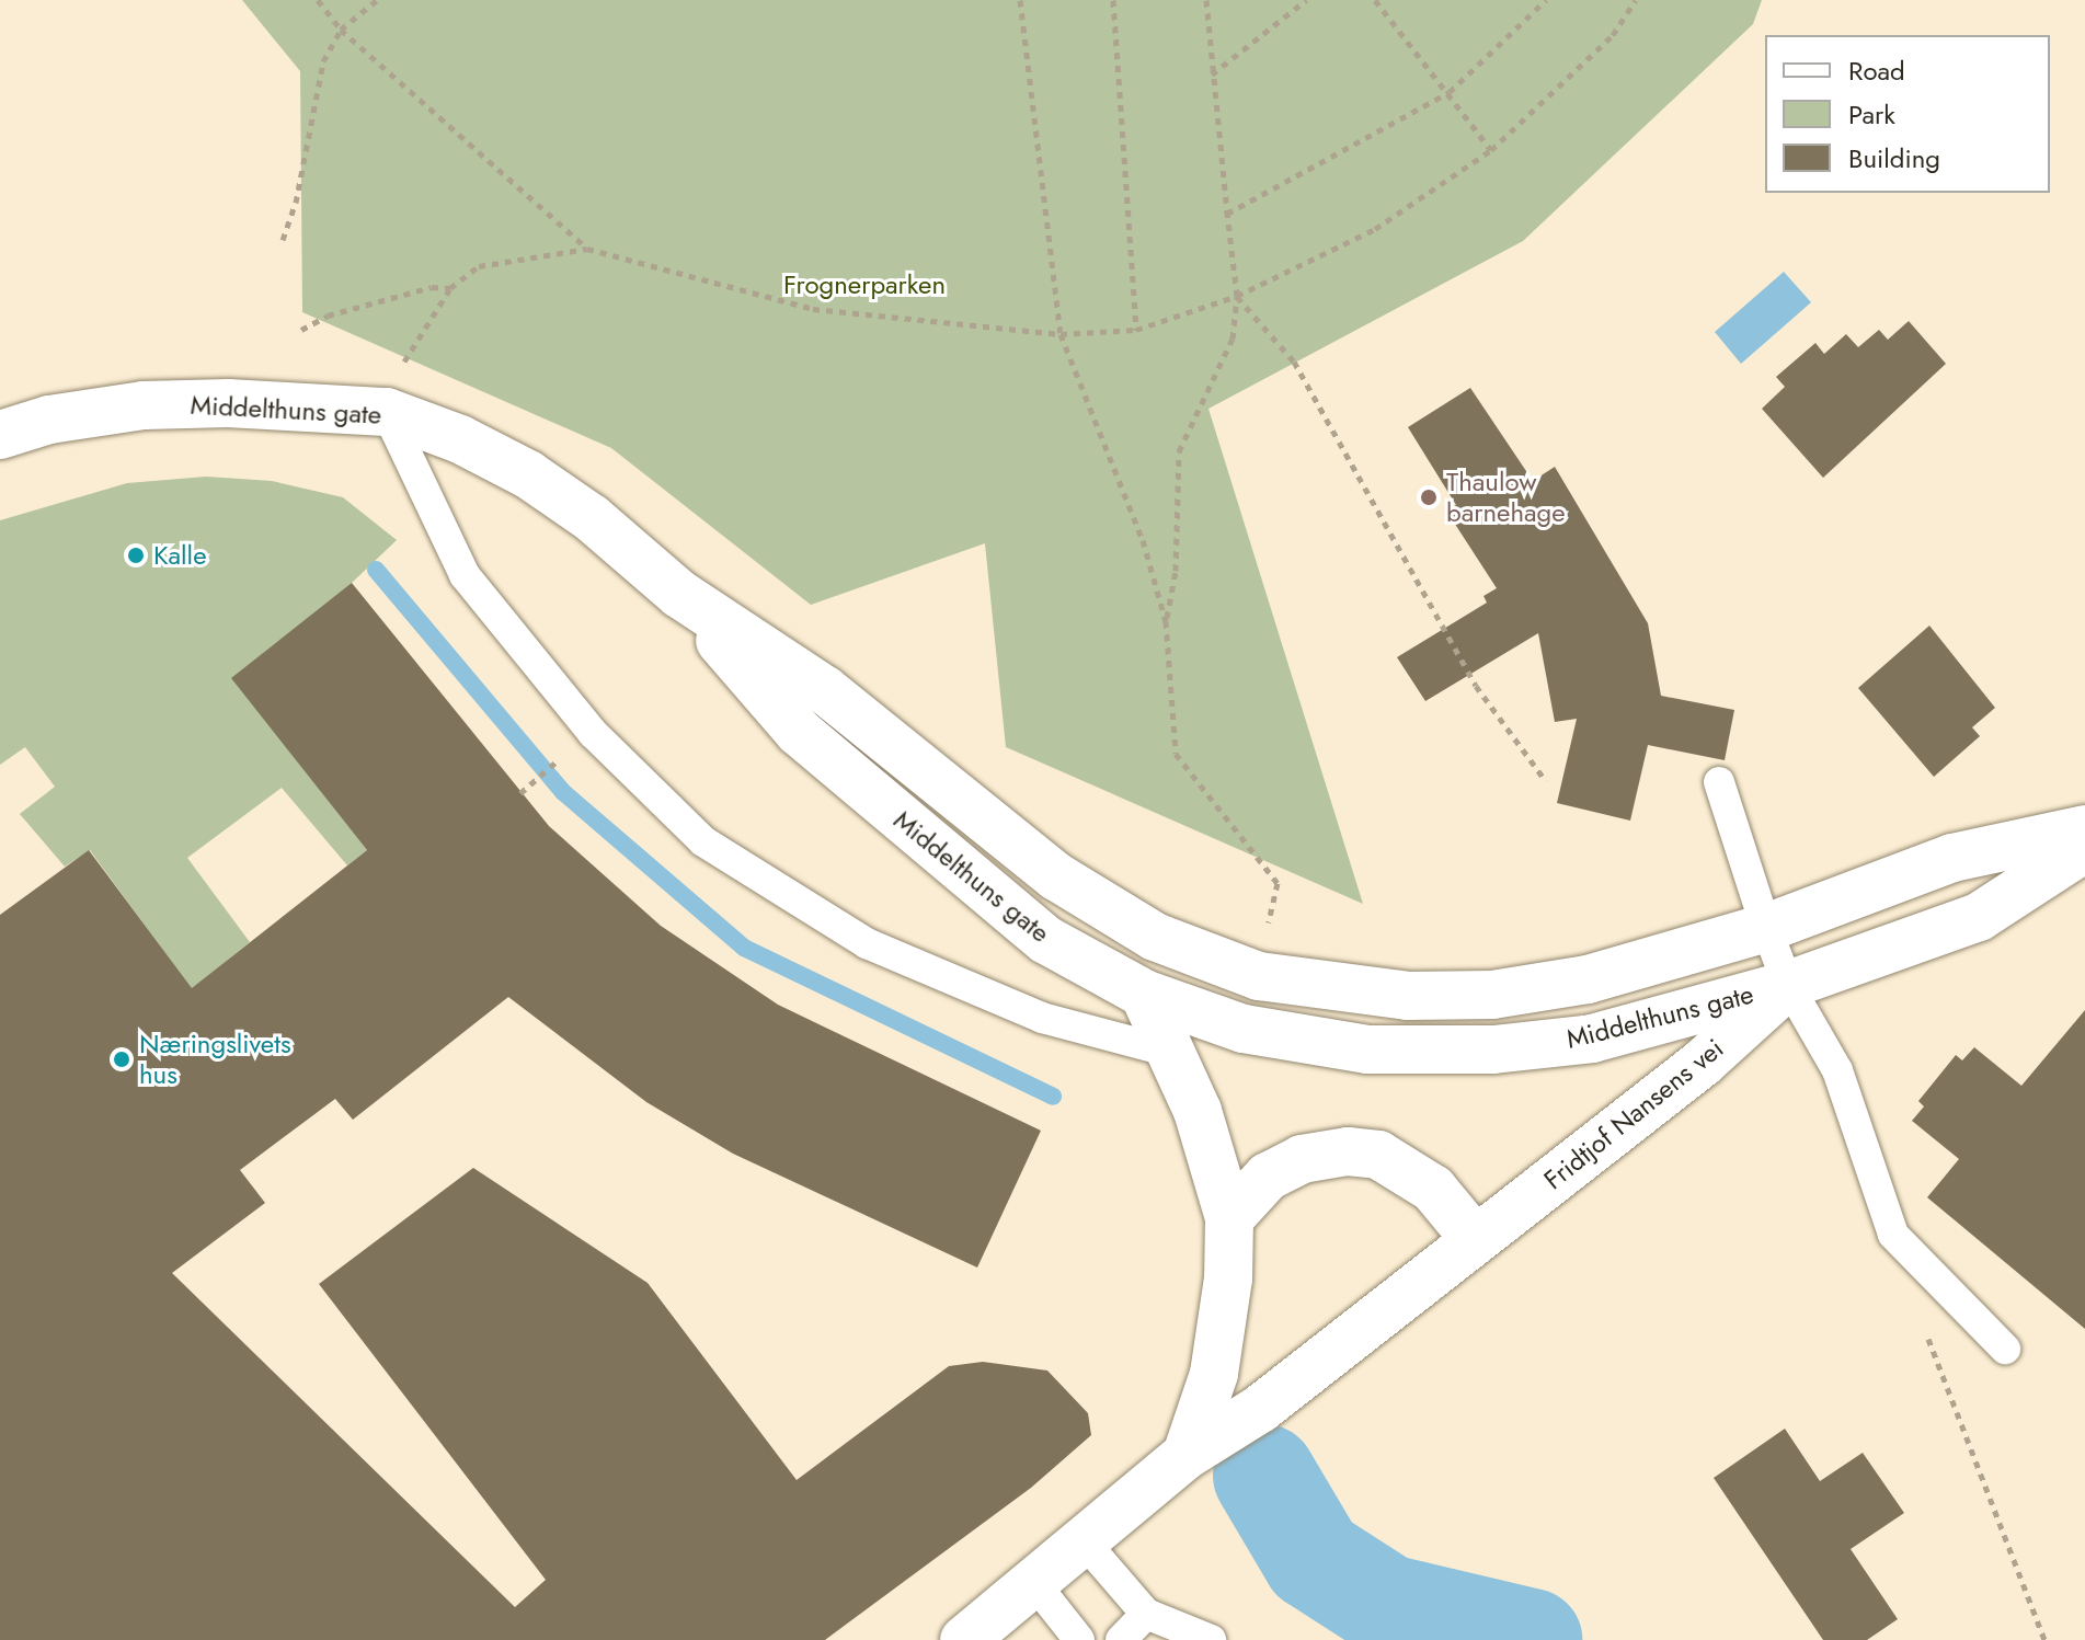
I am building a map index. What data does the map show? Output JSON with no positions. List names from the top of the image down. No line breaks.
{"streets":{"street":["Middelthuns gate","Fridtjof Nansens vei"]},"crossings":[["Middelthuns gate","Fridtjof Nansens vei"]],"parks":["Frognerparken"],"places":["Thaulow barnehage","Kalle","Næringslivets hus"],"legend":["Road","Park","Building"]}
